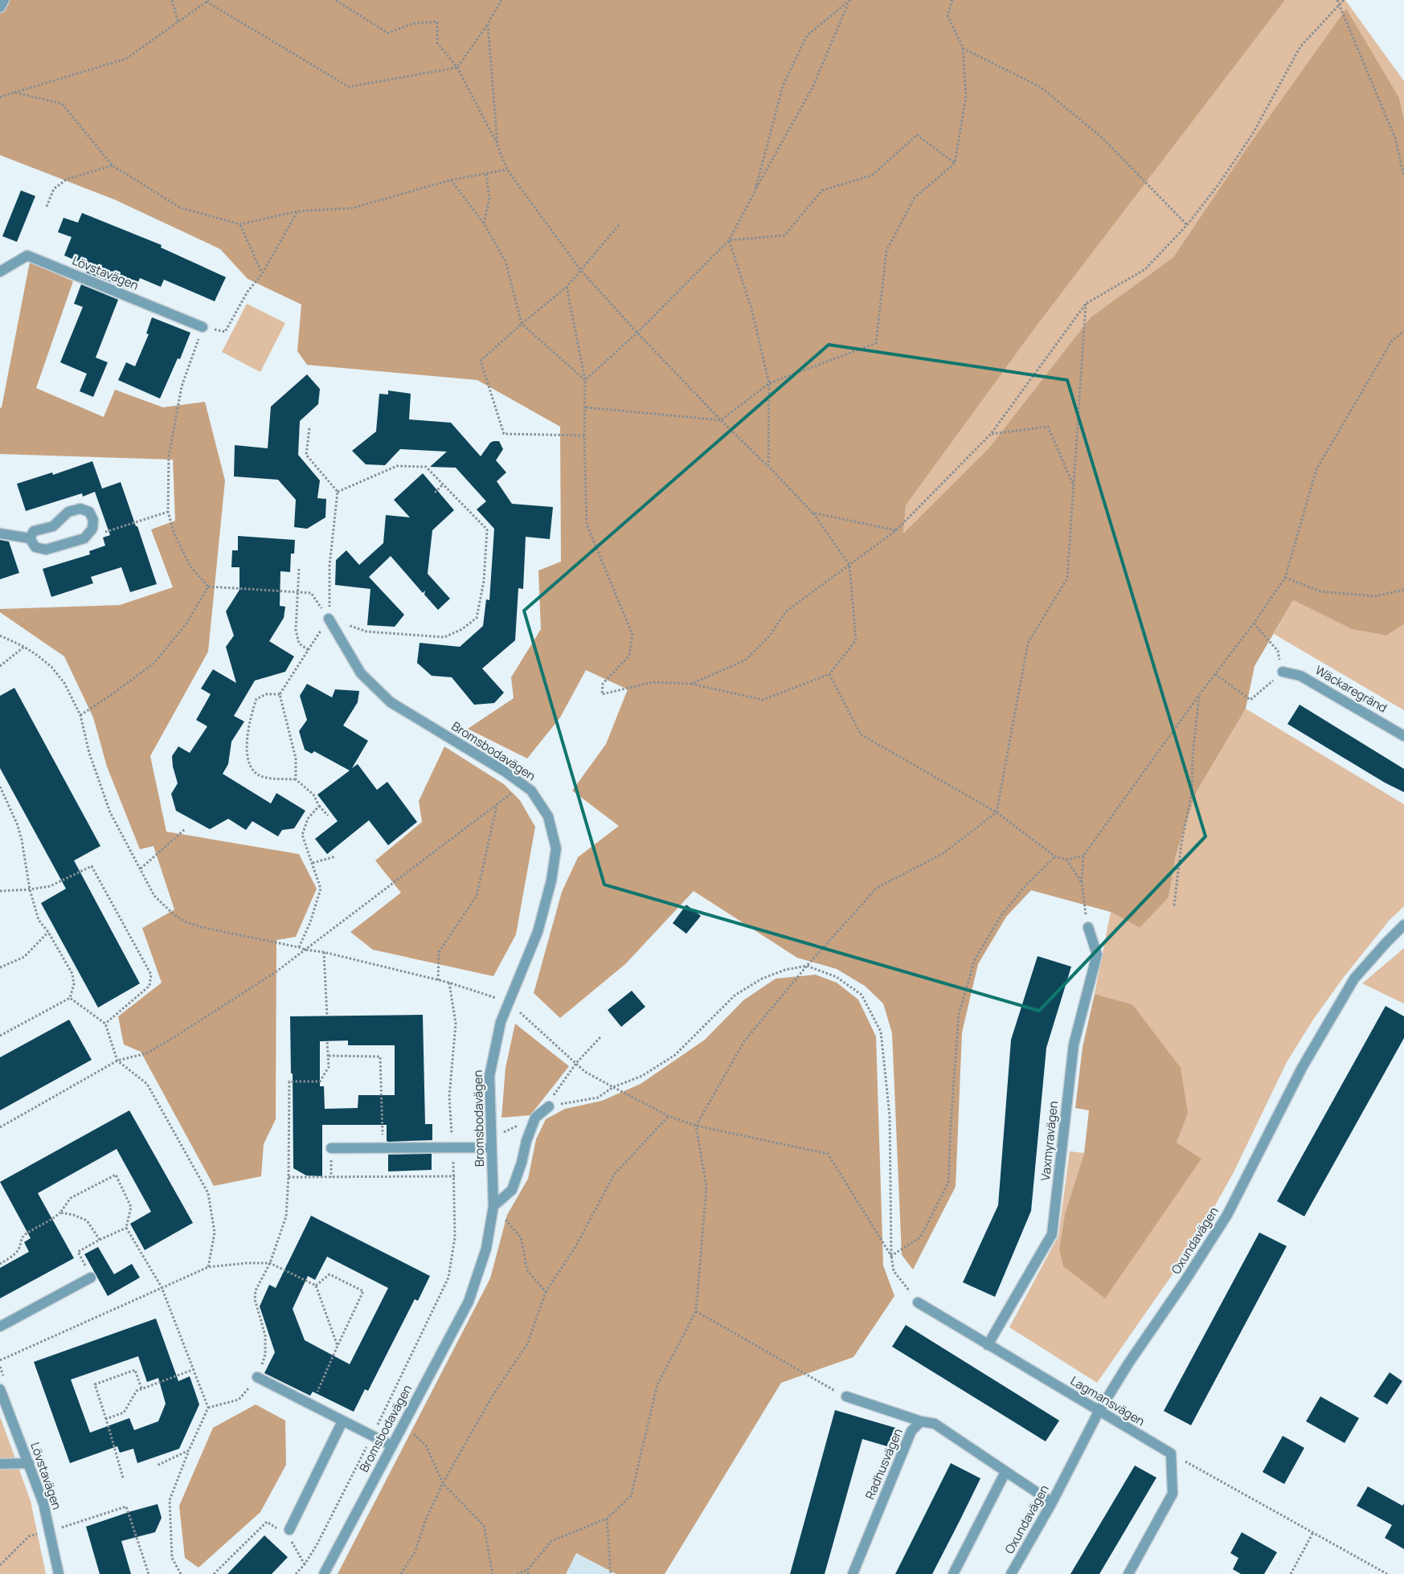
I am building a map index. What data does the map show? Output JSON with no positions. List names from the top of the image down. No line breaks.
{"streets":{"street":["Lövstavägen","Wäckaregränd","Bromsbodavägen","Vaxmyravägen","Oxundavägen","Lagmansvägen","Radhusvägen"]},"crossings":[["Vaxmyravägen","Lagmansvägen"],["Oxundavägen","Lagmansvägen"]]}
